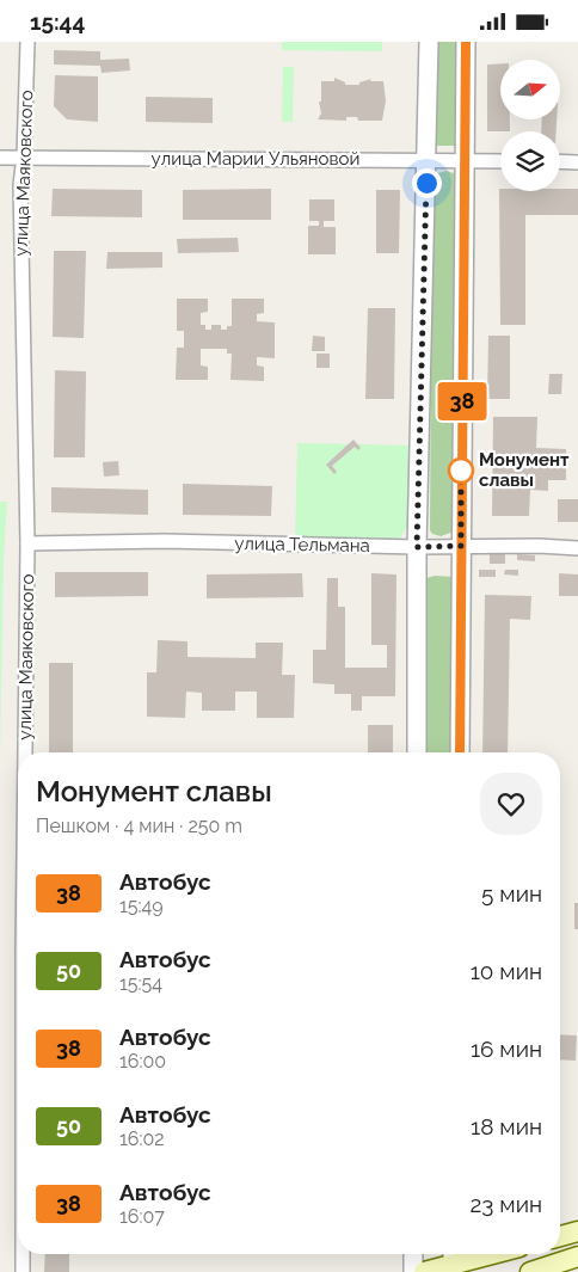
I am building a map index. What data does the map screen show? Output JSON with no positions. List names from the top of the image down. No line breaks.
{"streets":{"street":["улица Марии Ульяновой","улица Маяковского","улица Тельмана"]},"crossings":[["улица Марии Ульяновой","улица Маяковского"],["улица Маяковского","улица Тельмана"]],"places":["Монумент славы"],"lines":["bus line 38"],"north":"right","page":{"status":"15:44","on_map":"38","heading":["Монумент славы","Пешком · 4 мин · 250 m"],"list":[{"mark":"38","name":"Автобус","note":"15:49","value":"5 мин"},{"mark":"50","name":"Автобус","note":"15:54","value":"10 мин"},{"mark":"38","name":"Автобус","note":"16:00","value":"16 мин"},{"mark":"50","name":"Автобус","note":"16:02","value":"18 мин"},{"mark":"38","name":"Автобус","note":"16:07","value":"23 мин"}]}}
